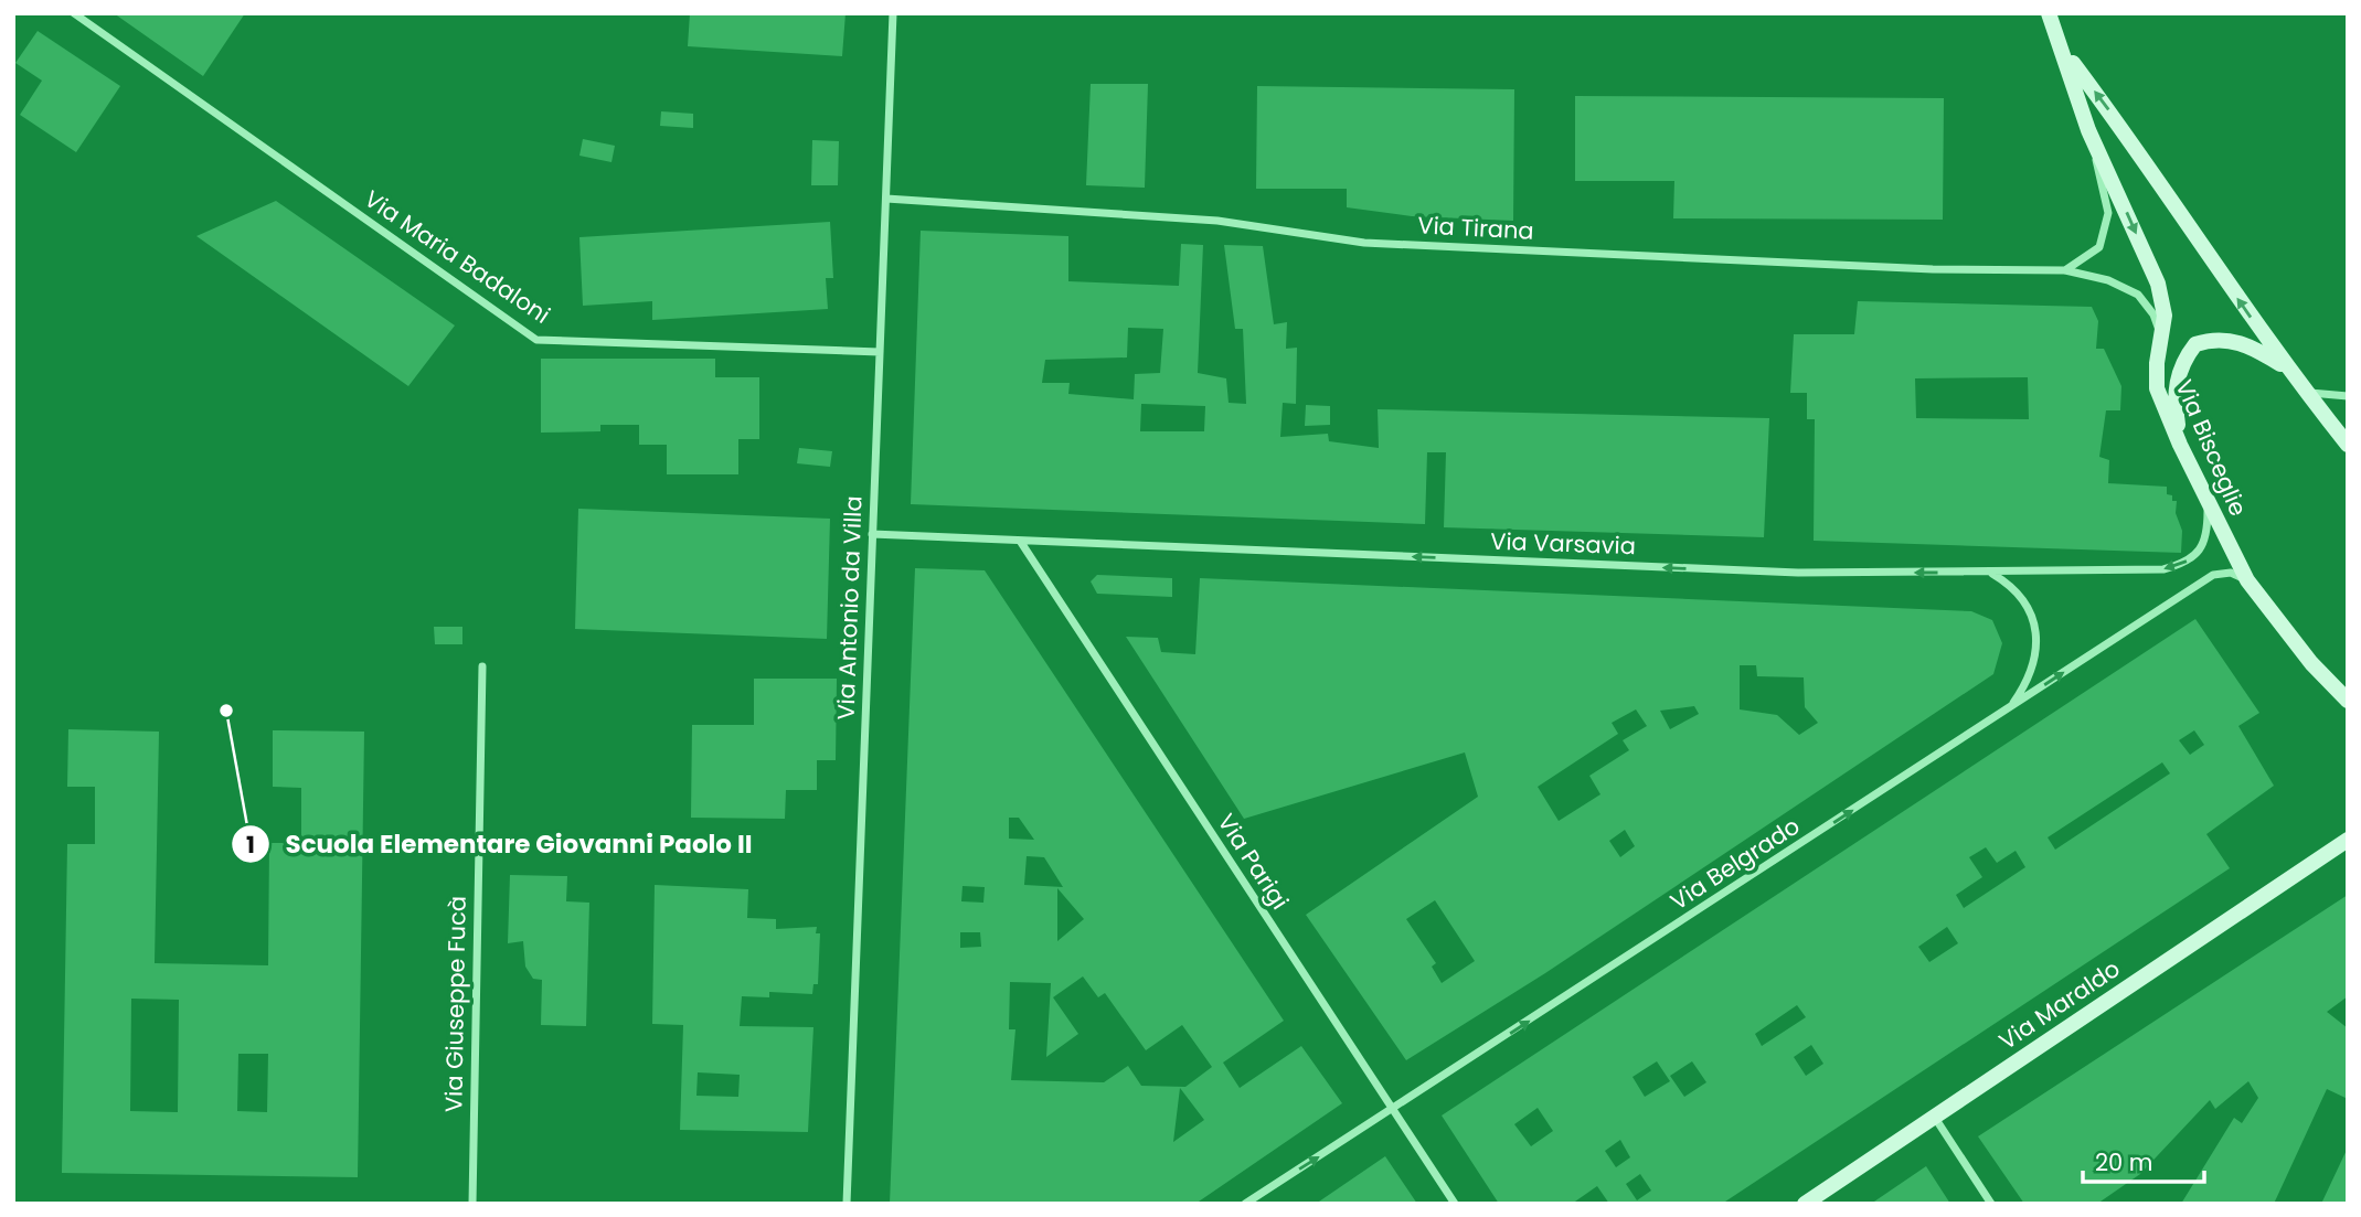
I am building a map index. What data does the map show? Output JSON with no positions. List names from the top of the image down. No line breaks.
{"streets":{"main road":["Via Bisceglie","Via Maraldo"],"street":["Via Tirana","Via Maria Badaloni","Via Varsavia","Via Antonio da Villa","Via Parigi","Via Belgrado","Via Giuseppe Fucà"]},"crossings":[["Via Tirana","Via Bisceglie"],["Via Tirana","Via Antonio da Villa"],["Via Maria Badaloni","Via Antonio da Villa"],["Via Bisceglie","Via Varsavia"],["Via Bisceglie","Via Belgrado"],["Via Varsavia","Via Antonio da Villa"],["Via Varsavia","Via Parigi"],["Via Parigi","Via Belgrado"]],"one_way":["Via Varsavia","Via Belgrado"],"places":["Scuola Elementare Giovanni Paolo II"],"scale_bar":"20 m"}
